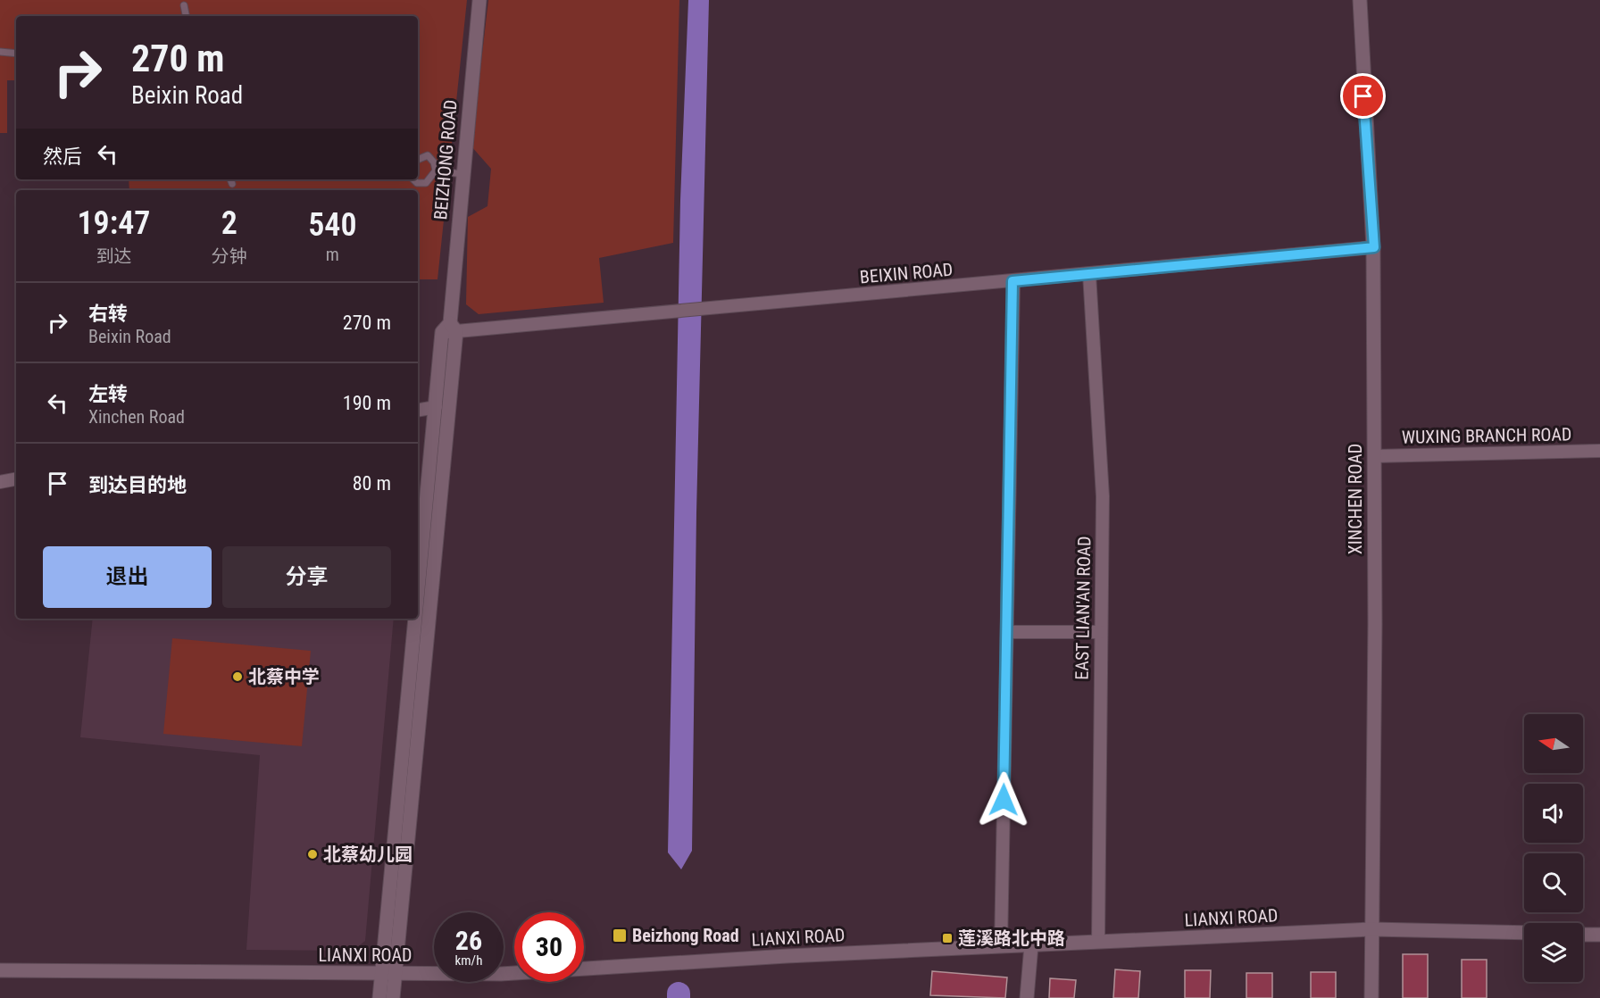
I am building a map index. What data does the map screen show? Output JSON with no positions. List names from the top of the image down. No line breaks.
{"streets":{"street":["BEIZHONG ROAD","BEIXIN ROAD","WUXING BRANCH ROAD","XINCHEN ROAD","EAST LIAN'AN ROAD","LIANXI ROAD"]},"crossings":[["BEIZHONG ROAD","BEIXIN ROAD"],["BEIZHONG ROAD","LIANXI ROAD"],["BEIXIN ROAD","XINCHEN ROAD"],["BEIXIN ROAD","EAST LIAN'AN ROAD"],["WUXING BRANCH ROAD","XINCHEN ROAD"],["XINCHEN ROAD","LIANXI ROAD"],["EAST LIAN'AN ROAD","LIANXI ROAD"]],"places":{"other":["北蔡中学","北蔡幼儿园"],"transit":["Beizhong Road","莲溪路北中路"]},"north":"left","page":{"turn":["270 m","Beixin Road"],"then":"然后","eta":["19:47","到达","2","分钟","540","m"],"list":[{"name":"右转","note":"Beixin Road","value":"270 m"},{"name":"左转","note":"Xinchen Road","value":"190 m"},{"name":"到达目的地","value":"80 m"}],"buttons":["退出","分享"],"speed":"26 km/h","limit":"30"}}
